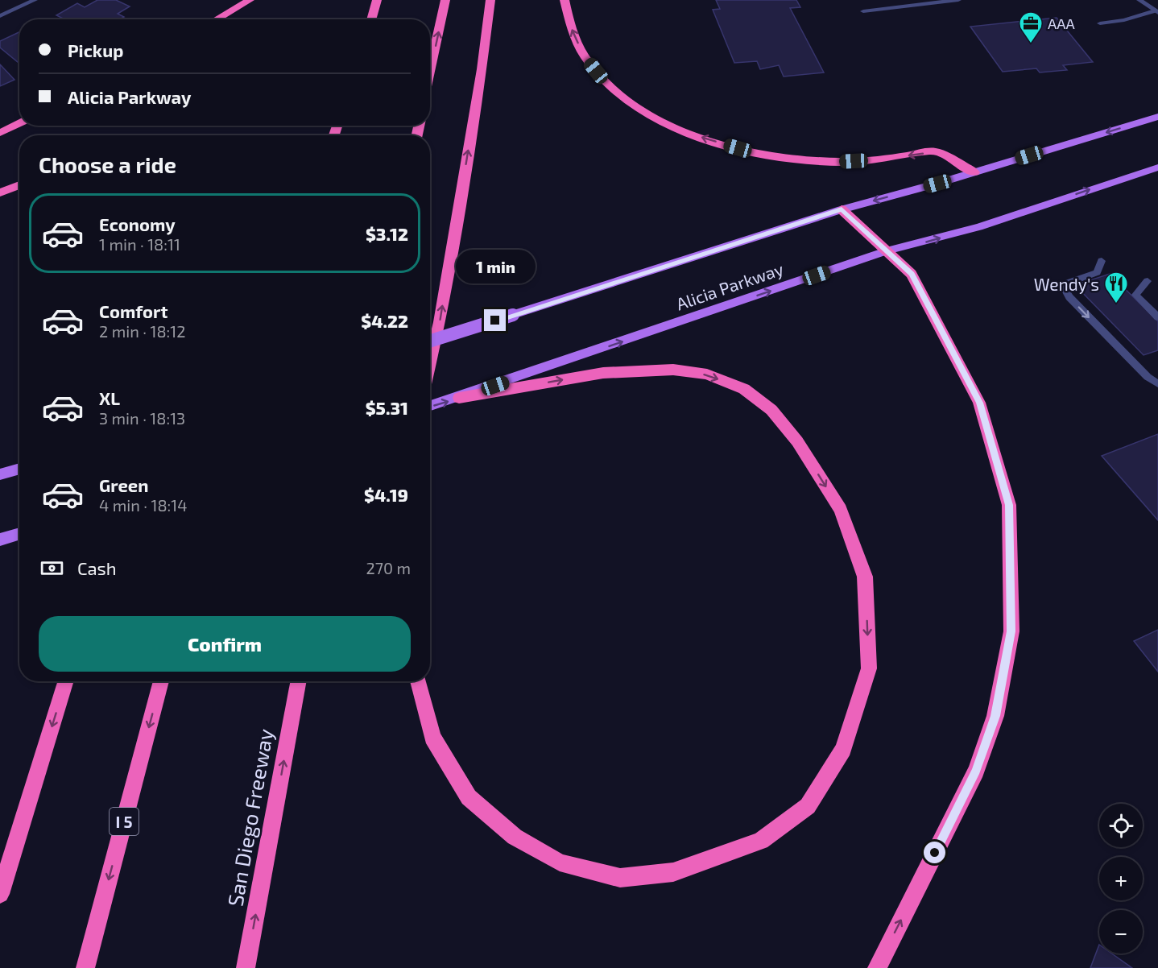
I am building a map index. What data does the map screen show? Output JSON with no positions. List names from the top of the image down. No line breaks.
{"streets":{"highway":["San Diego Freeway","I 5"],"main road":["Alicia Parkway"]},"one_way":["San Diego Freeway"],"places":{"office":["AAA"],"restaurant":["Wendy's"]},"page":{"banner":["Pickup","Alicia Parkway"],"heading":"Choose a ride","list":[{"name":"Economy","note":"1 min · 18:11","value":"$3.12"},{"name":"Comfort","note":"2 min · 18:12","value":"$4.22"},{"name":"XL","note":"3 min · 18:13","value":"$5.31"},{"name":"Green","note":"4 min · 18:14","value":"$4.19"}],"bubble":"1 min","pay":["Cash","270 m"],"buttons":"Confirm","map_buttons":["+","−"]}}
